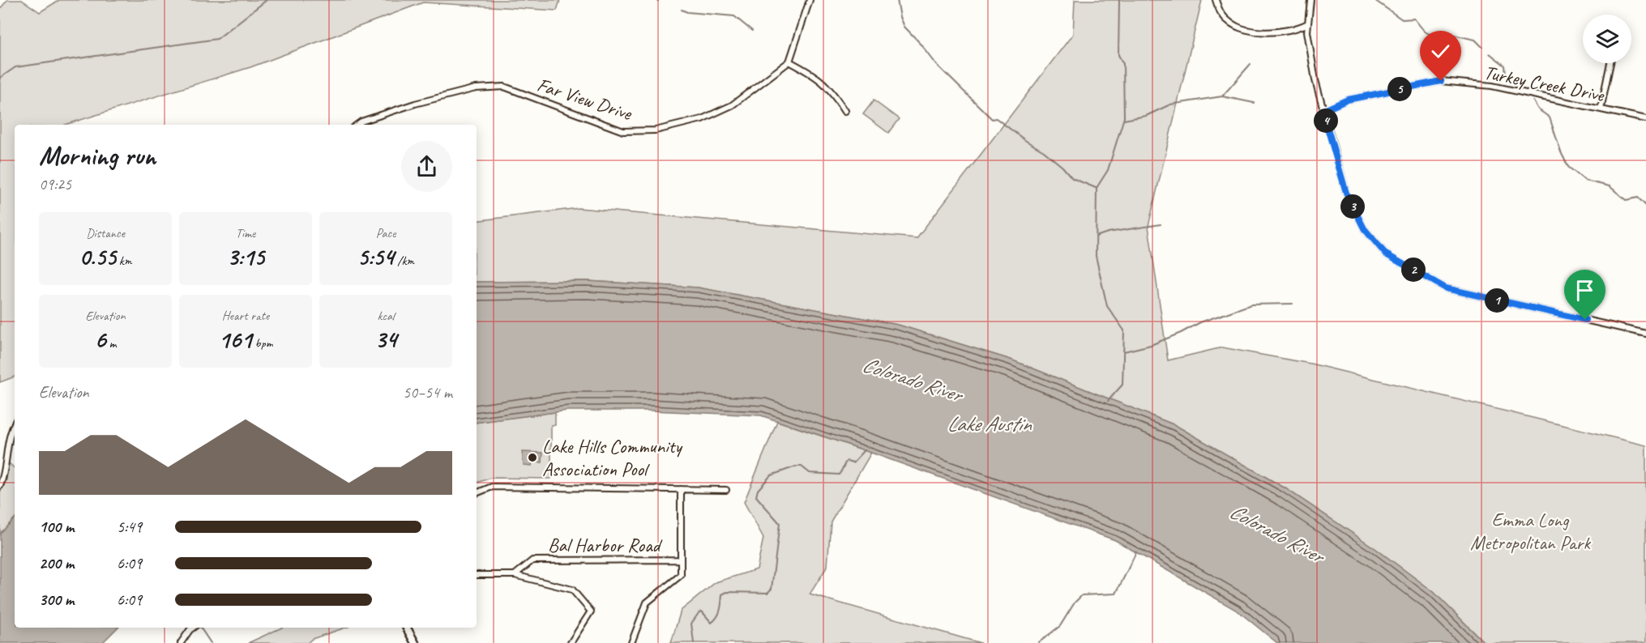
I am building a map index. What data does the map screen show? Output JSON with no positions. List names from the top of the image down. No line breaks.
{"streets":{"street":["Turkey Creek Drive","Far View Drive","Bal Harbor Road"]},"water":["Colorado River","Lake Austin"],"parks":["Emma Long Metropolitan Park"],"places":["Lake Hills Community Association Pool"],"page":{"pins":["5","4","3","2","1"],"heading":["Morning run","09:25"],"stats":[["Distance","0.55 km"],["Time","3:15"],["Pace","5:54 /km"],["Elevation","6 m"],["Heart rate","161 bpm"],["kcal","34"]],"chart":["Elevation","50–54 m"],"list":[{"name":"100 m","note":"5:49"},{"name":"200 m","note":"6:09"},{"name":"300 m","note":"6:09"}]}}
